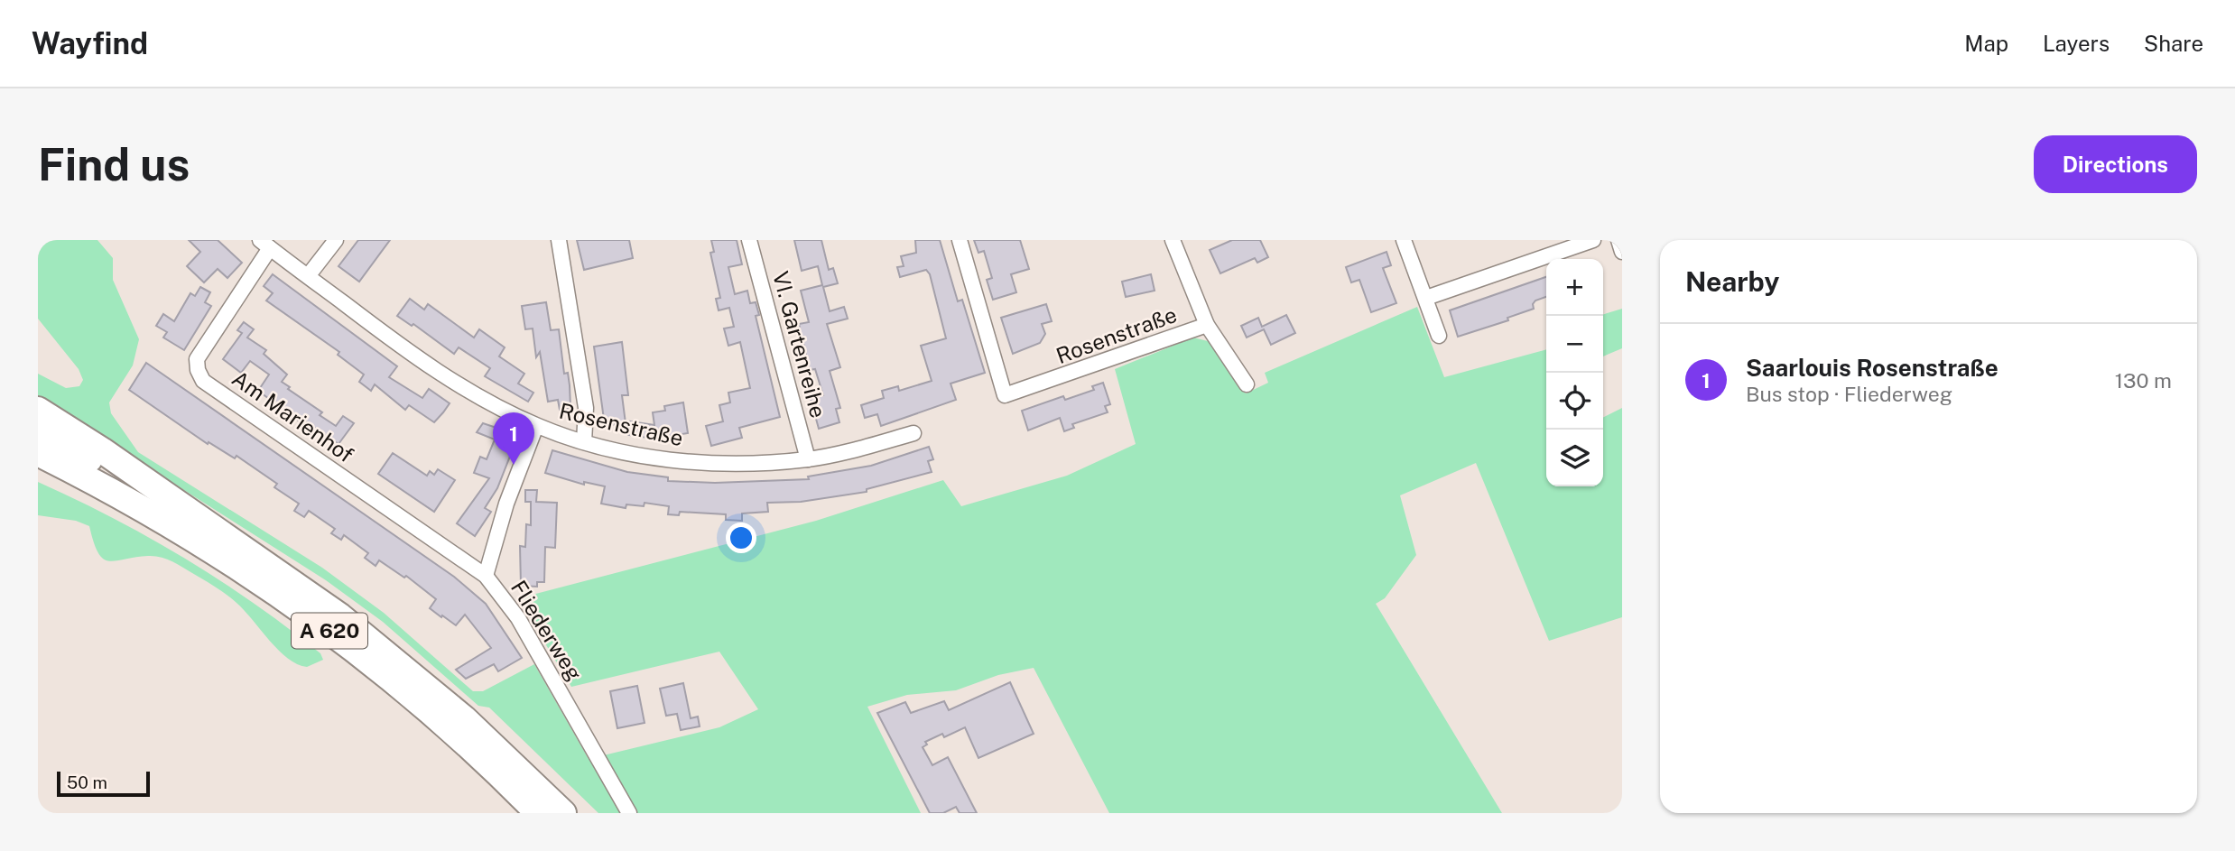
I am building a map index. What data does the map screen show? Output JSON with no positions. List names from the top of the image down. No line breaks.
{"streets":{"highway":["A 620"],"street":["Rosenstraße","VI. Gartenreihe","Am Marienhof","Fliederweg"]},"crossings":[["Rosenstraße","VI. Gartenreihe"],["Rosenstraße","Am Marienhof"],["Rosenstraße","Fliederweg"],["Am Marienhof","Fliederweg"]],"scale_bar":"50 m","page":{"header":"Wayfind","nav":["Map","Layers","Share"],"buttons":"Directions","title":"Find us","heading":"Nearby","map_buttons":["+","−"],"list":[{"mark":"1","name":"Saarlouis Rosenstraße","note":"Bus stop · Fliederweg","value":"130 m"}],"pins":"1","scale":"50 m"}}
